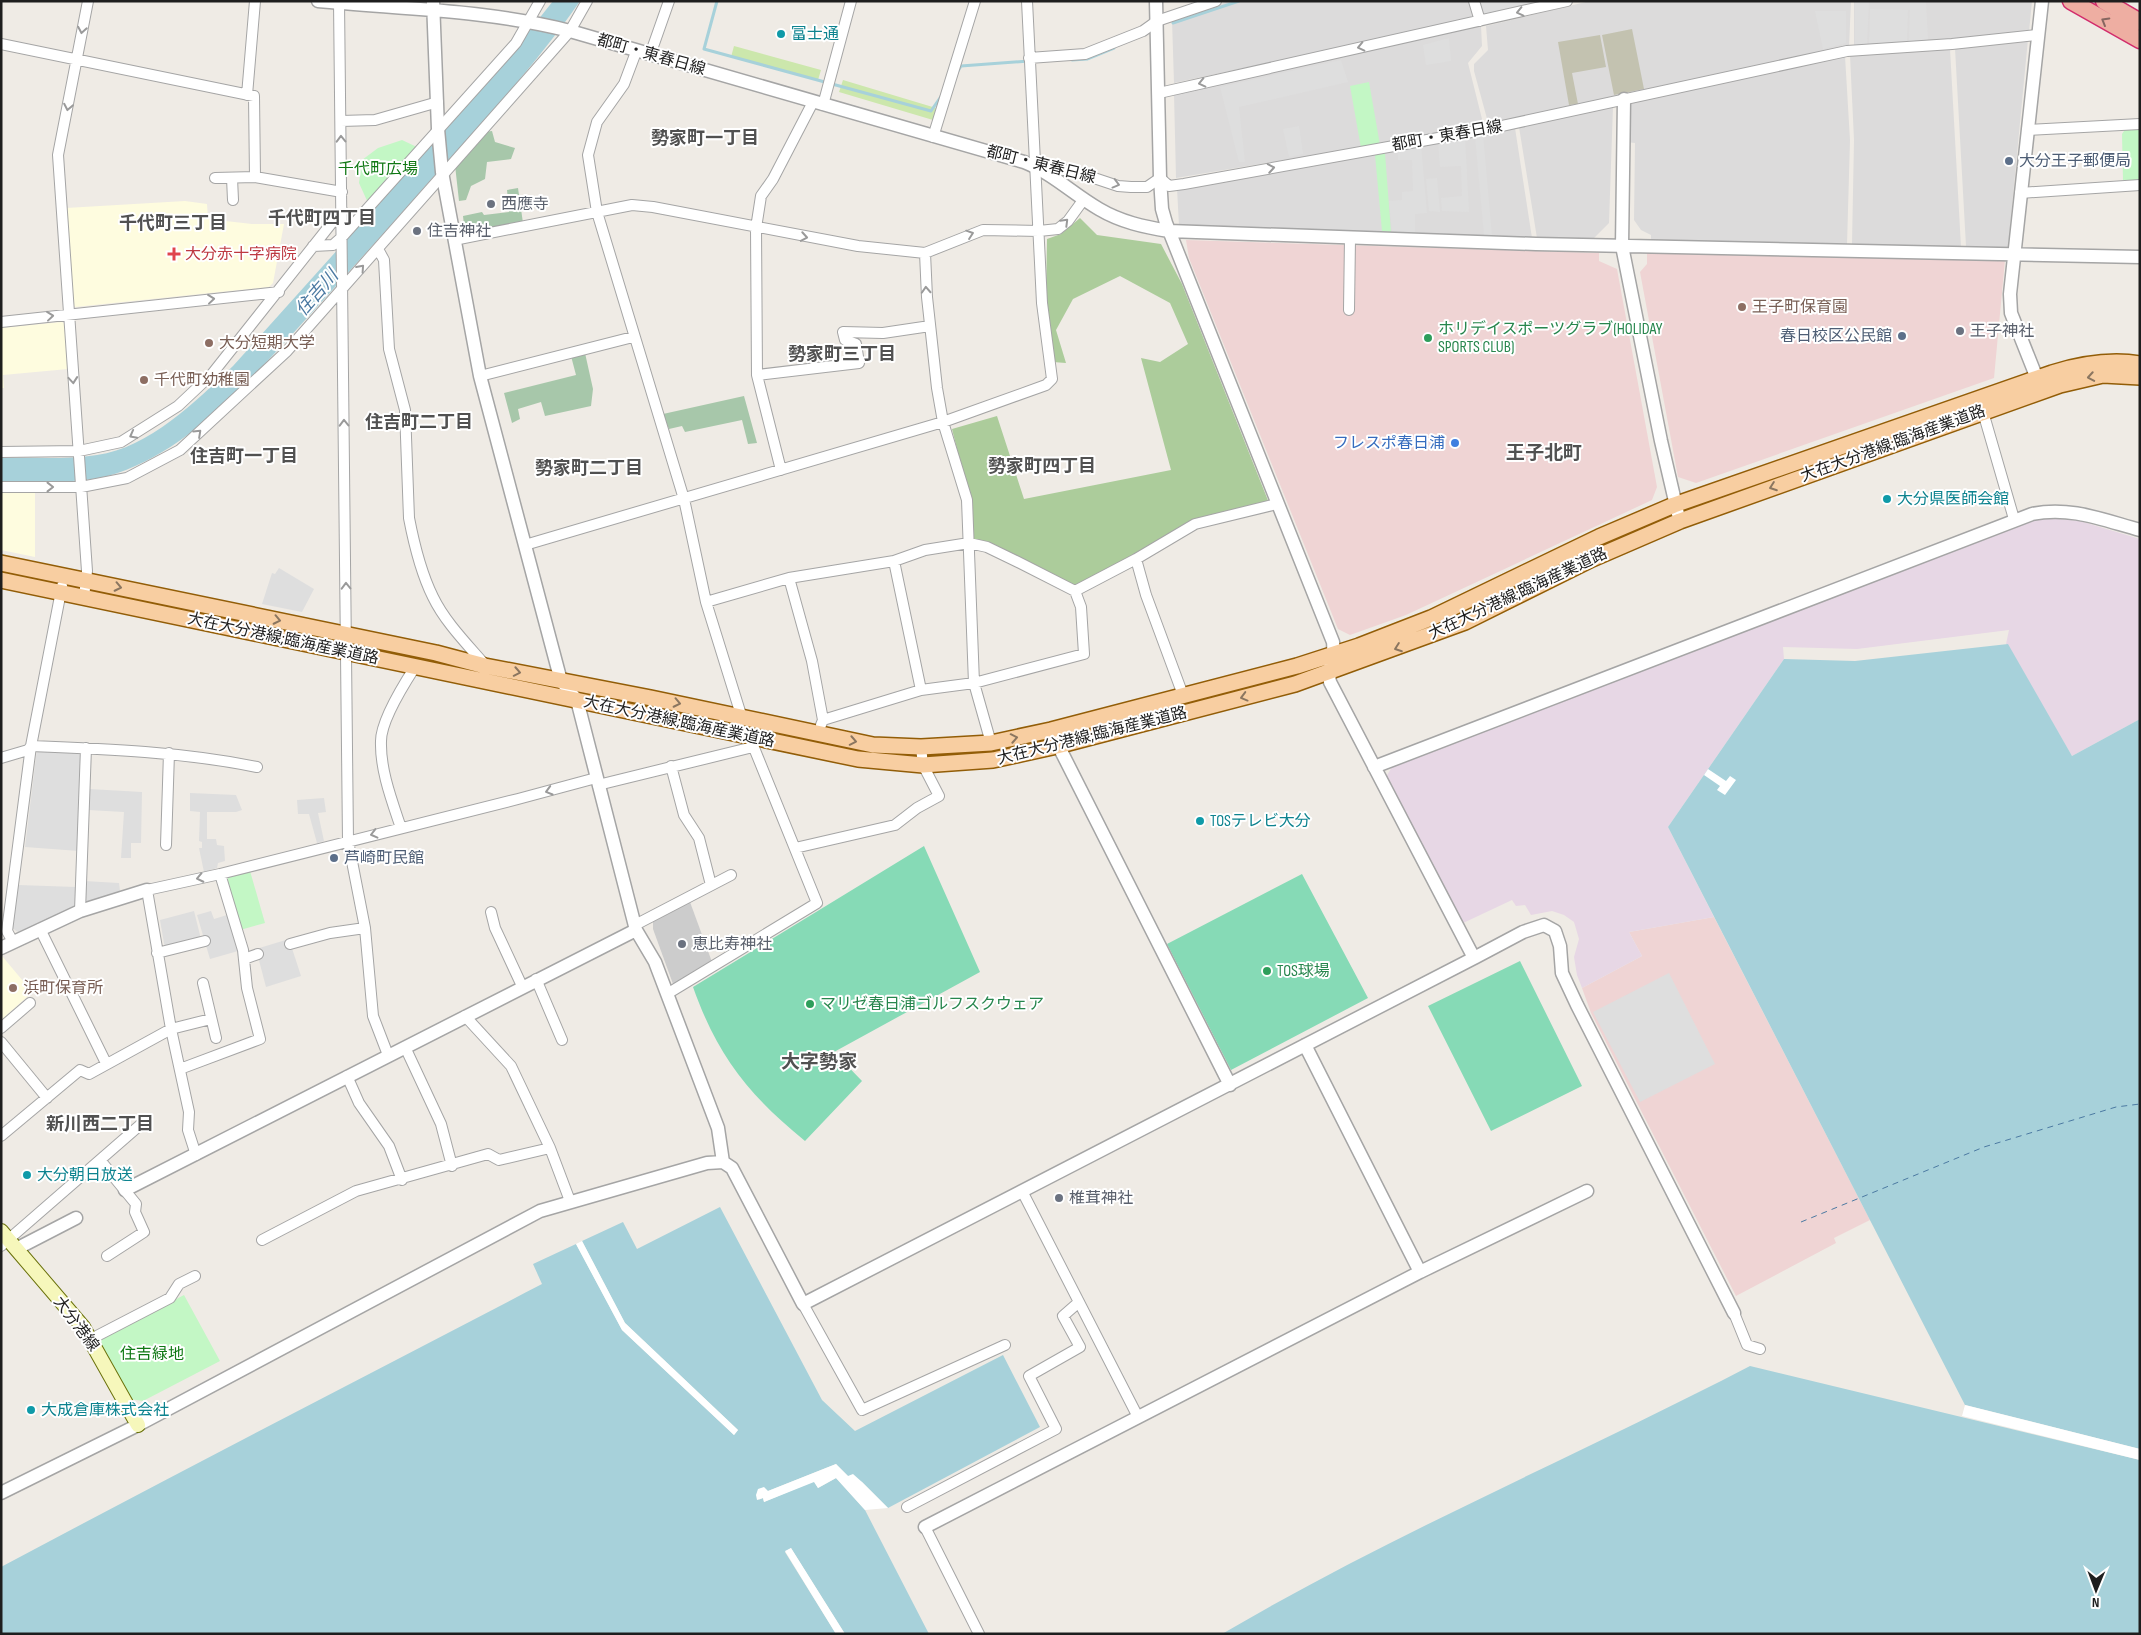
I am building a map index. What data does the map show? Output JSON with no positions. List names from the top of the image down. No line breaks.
{"streets":{"main road":["大在大分港線;臨海産業道路","大分港線"],"street":["都町・東春日線"]},"districts":["勢家町一丁目","千代町四丁目","千代町三丁目","勢家町三丁目","住吉町二丁目","王子北町","住吉町一丁目","勢家町四丁目","勢家町二丁目","大字勢家","新川西二丁目"],"water":["住吉川"],"parks":["千代町広場","住吉緑地"],"places":{"other":["富士通","大分王子郵便局","西應寺","住吉神社","王子町保育園","王子神社","春日校区公民館","ホリデイスポーツグラブ(HOLIDAY SPORTS CLUB)","大分短期大学","千代町幼稚園","フレスポ春日浦","大分県医師会館","TOSテレビ大分","芦崎町民館","恵比寿神社","TOS球場","浜町保育所","マリゼ春日浦ゴルフスクウェア","大分朝日放送","椎茸神社","大成倉庫株式会社"],"health":["大分赤十字病院"]},"north":"bottom"}
